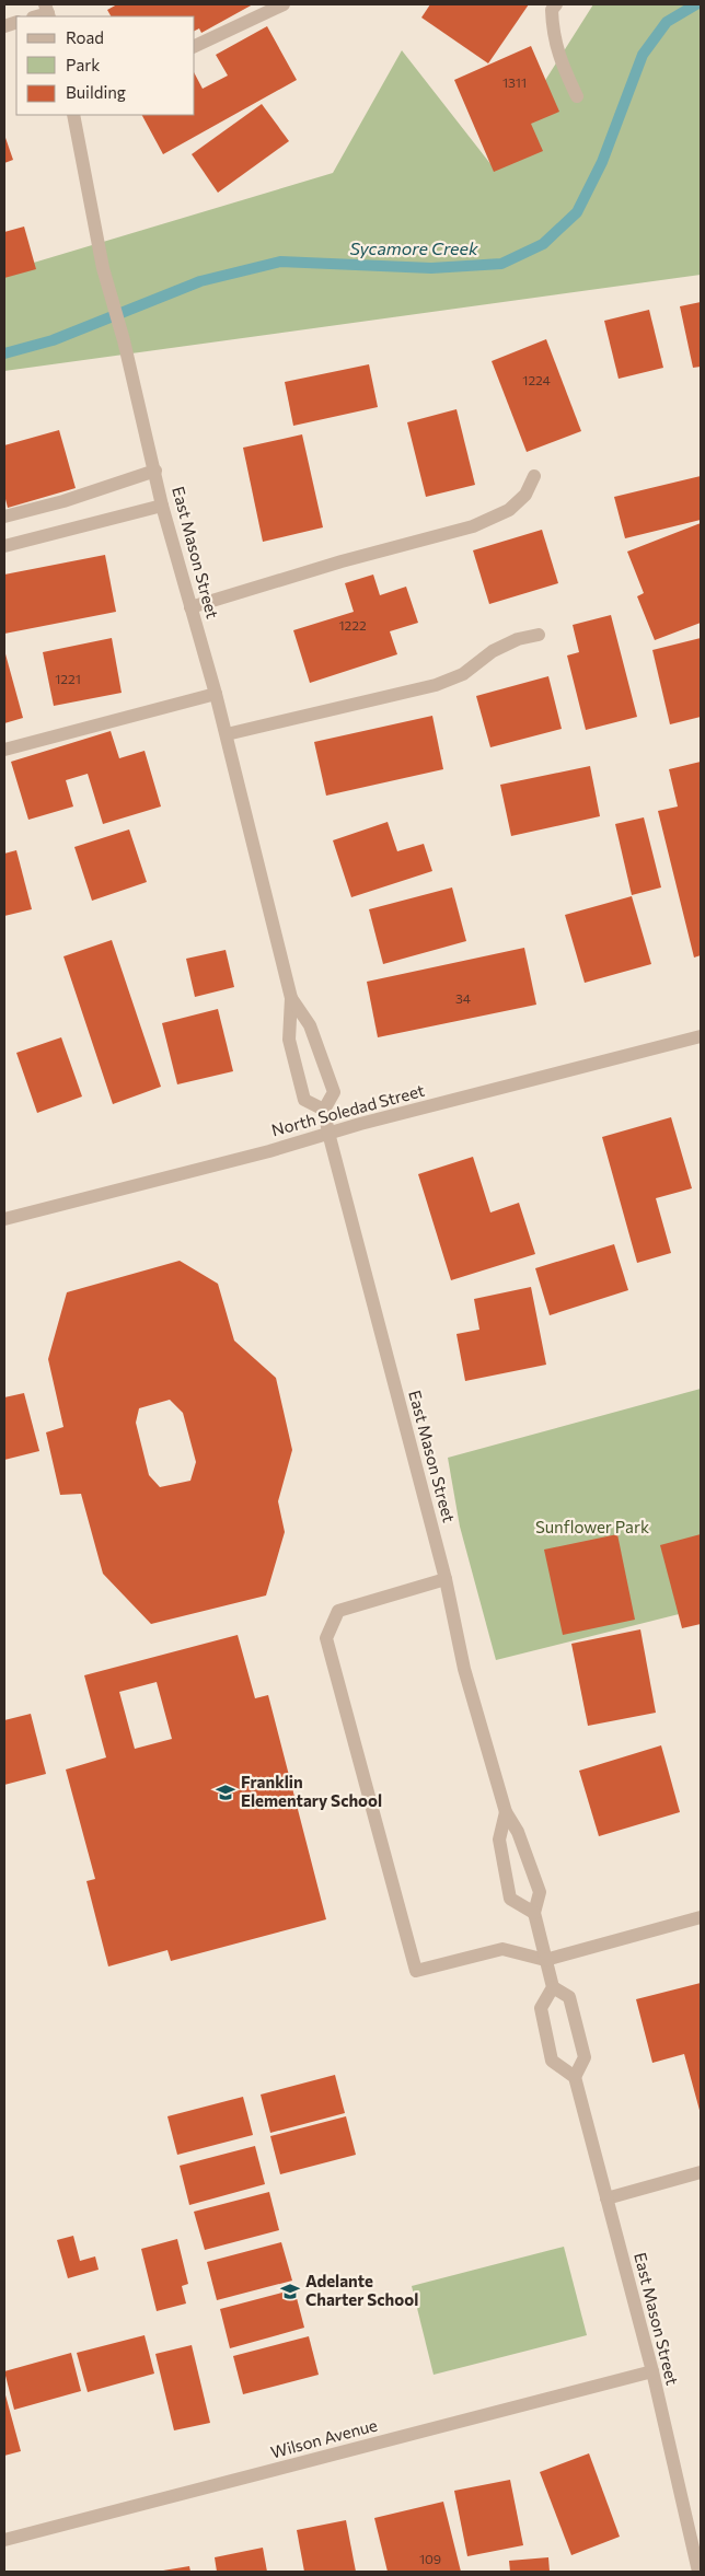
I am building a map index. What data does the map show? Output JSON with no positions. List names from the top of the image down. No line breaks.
{"streets":{"street":["East Mason Street","North Soledad Street","Wilson Avenue"]},"crossings":[["East Mason Street","North Soledad Street"],["East Mason Street","Wilson Avenue"]],"water":["Sycamore Creek"],"parks":["Sunflower Park"],"places":{"school or university":["Franklin Elementary School","Adelante Charter School"]},"house_numbers":["1311","1224","1222","1221","34","109"],"legend":["Road","Park","Building"]}
